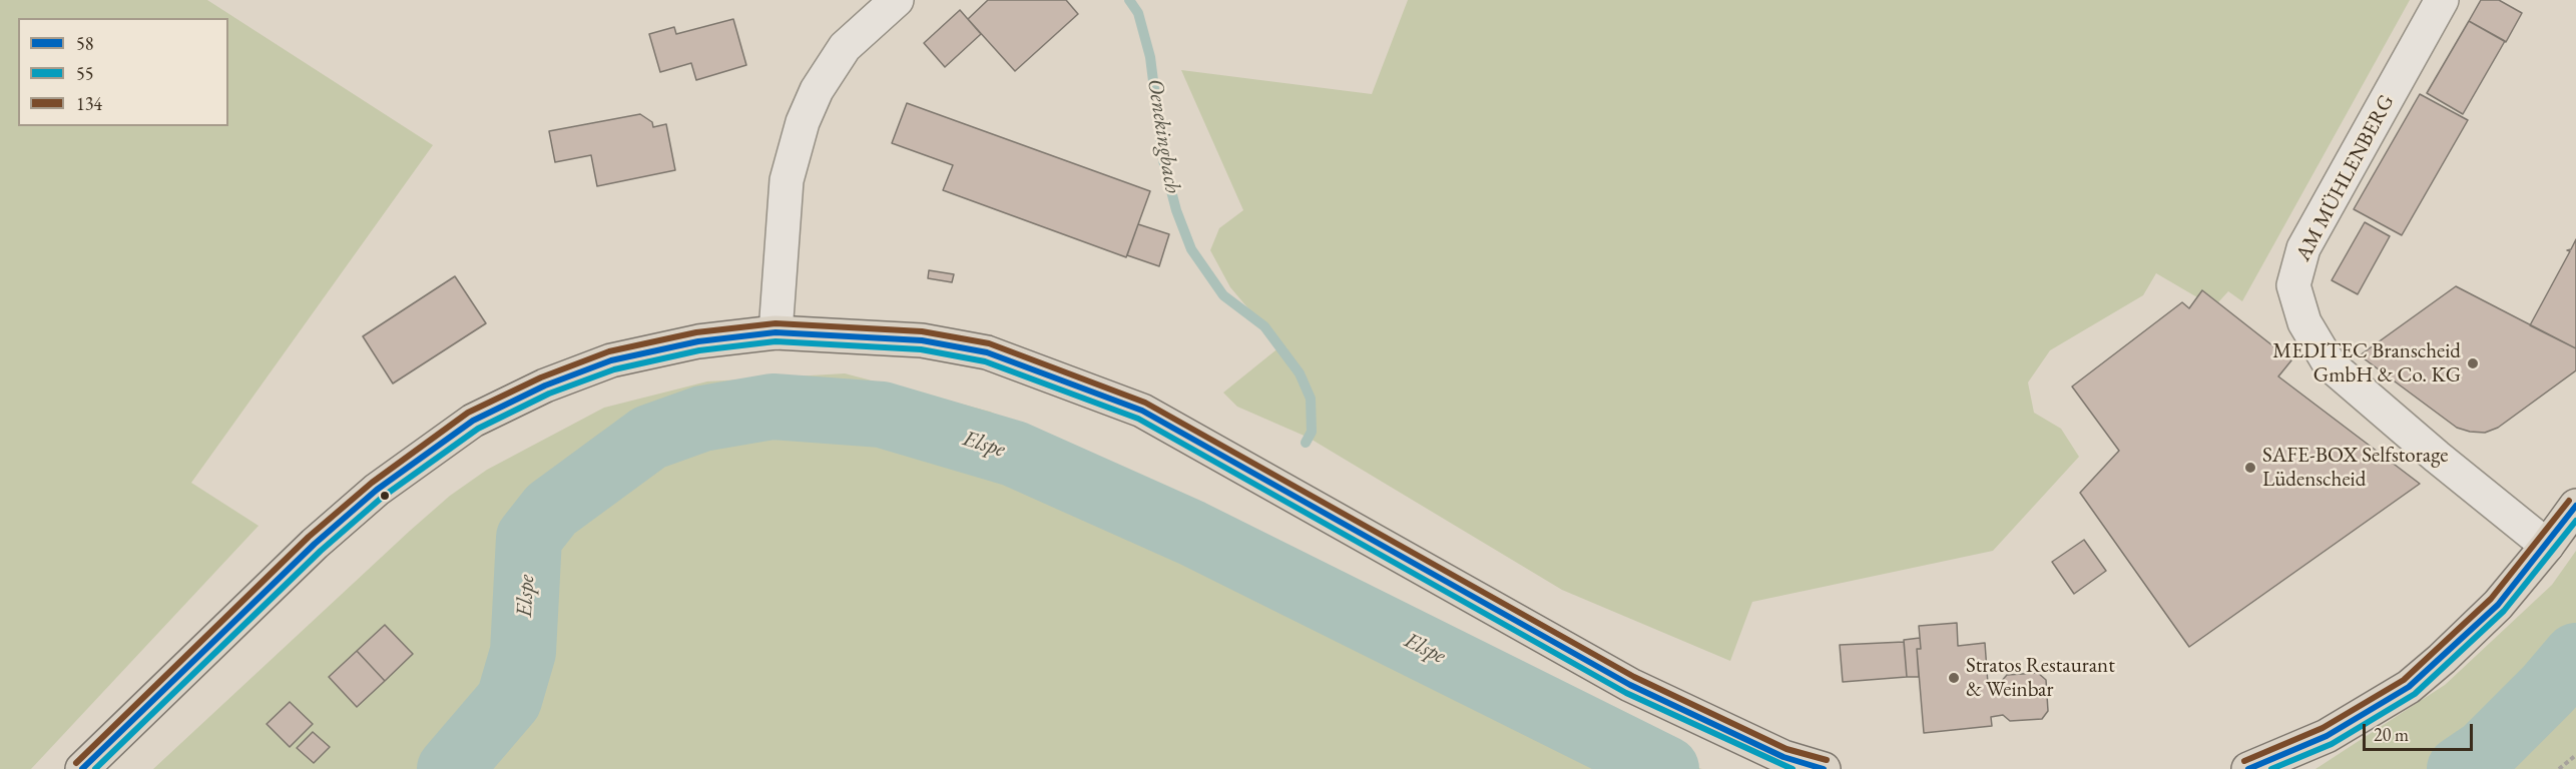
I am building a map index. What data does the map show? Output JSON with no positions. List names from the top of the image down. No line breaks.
{"streets":{"street":["AM MÜHLENBERG"]},"water":["Oenekingbach","Elspe"],"places":["MEDITEC Branscheid GmbH & Co. KG","SAFE-BOX Selfstorage Lüdenscheid","Stratos Restaurant & Weinbar"],"lines":["transit line 134","transit line 58","transit line 55"],"legend":["58","55","134"],"scale_bar":"20 m"}
